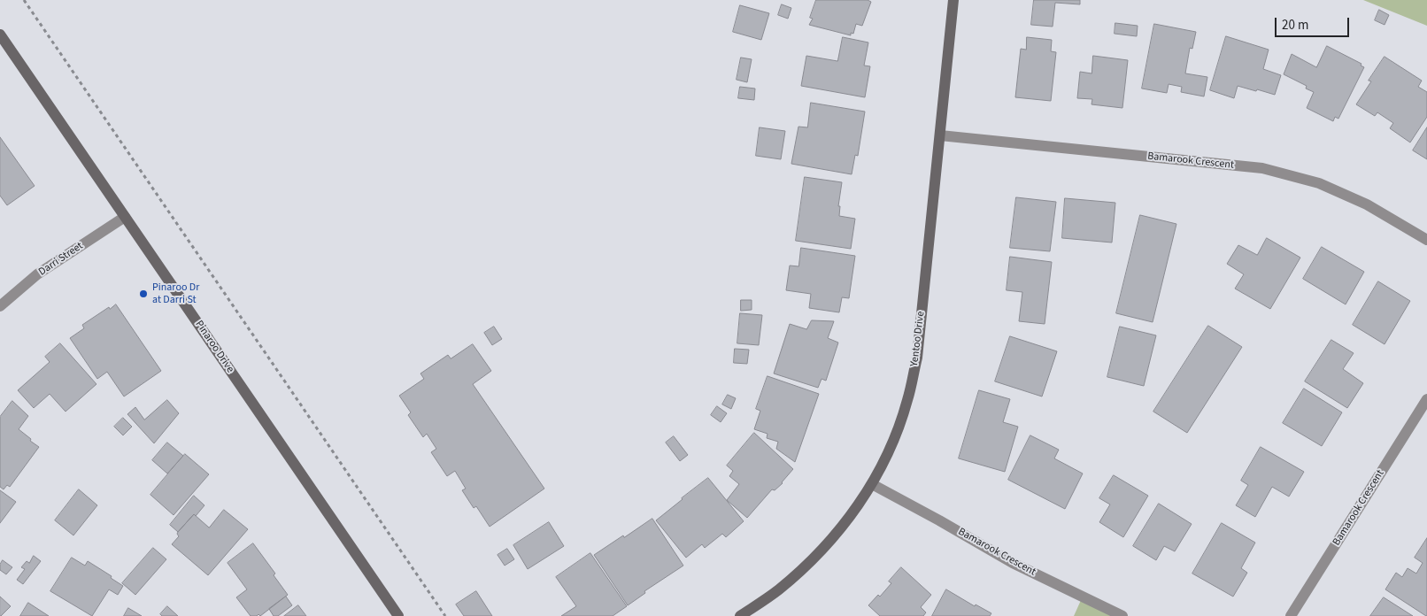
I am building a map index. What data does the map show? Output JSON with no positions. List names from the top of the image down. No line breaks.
{"streets":{"street":["Bamarook Crescent","Darri Street","Yentoo Drive","Pinaroo Drive"]},"crossings":[["Bamarook Crescent","Yentoo Drive"],["Darri Street","Pinaroo Drive"]],"places":["Pinaroo Dr at Darri St"],"scale_bar":"20 m"}
